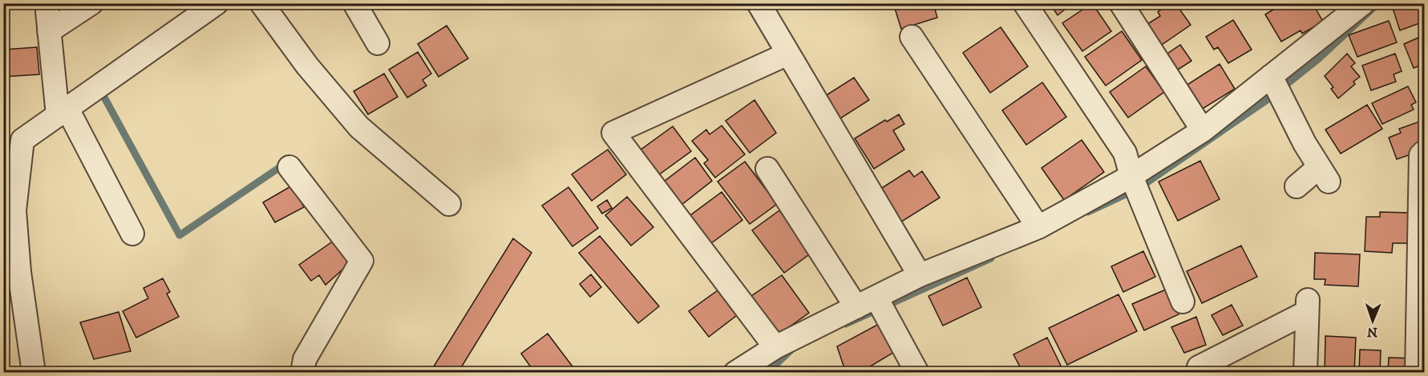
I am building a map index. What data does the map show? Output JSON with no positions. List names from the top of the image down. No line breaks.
{"north":"bottom"}
